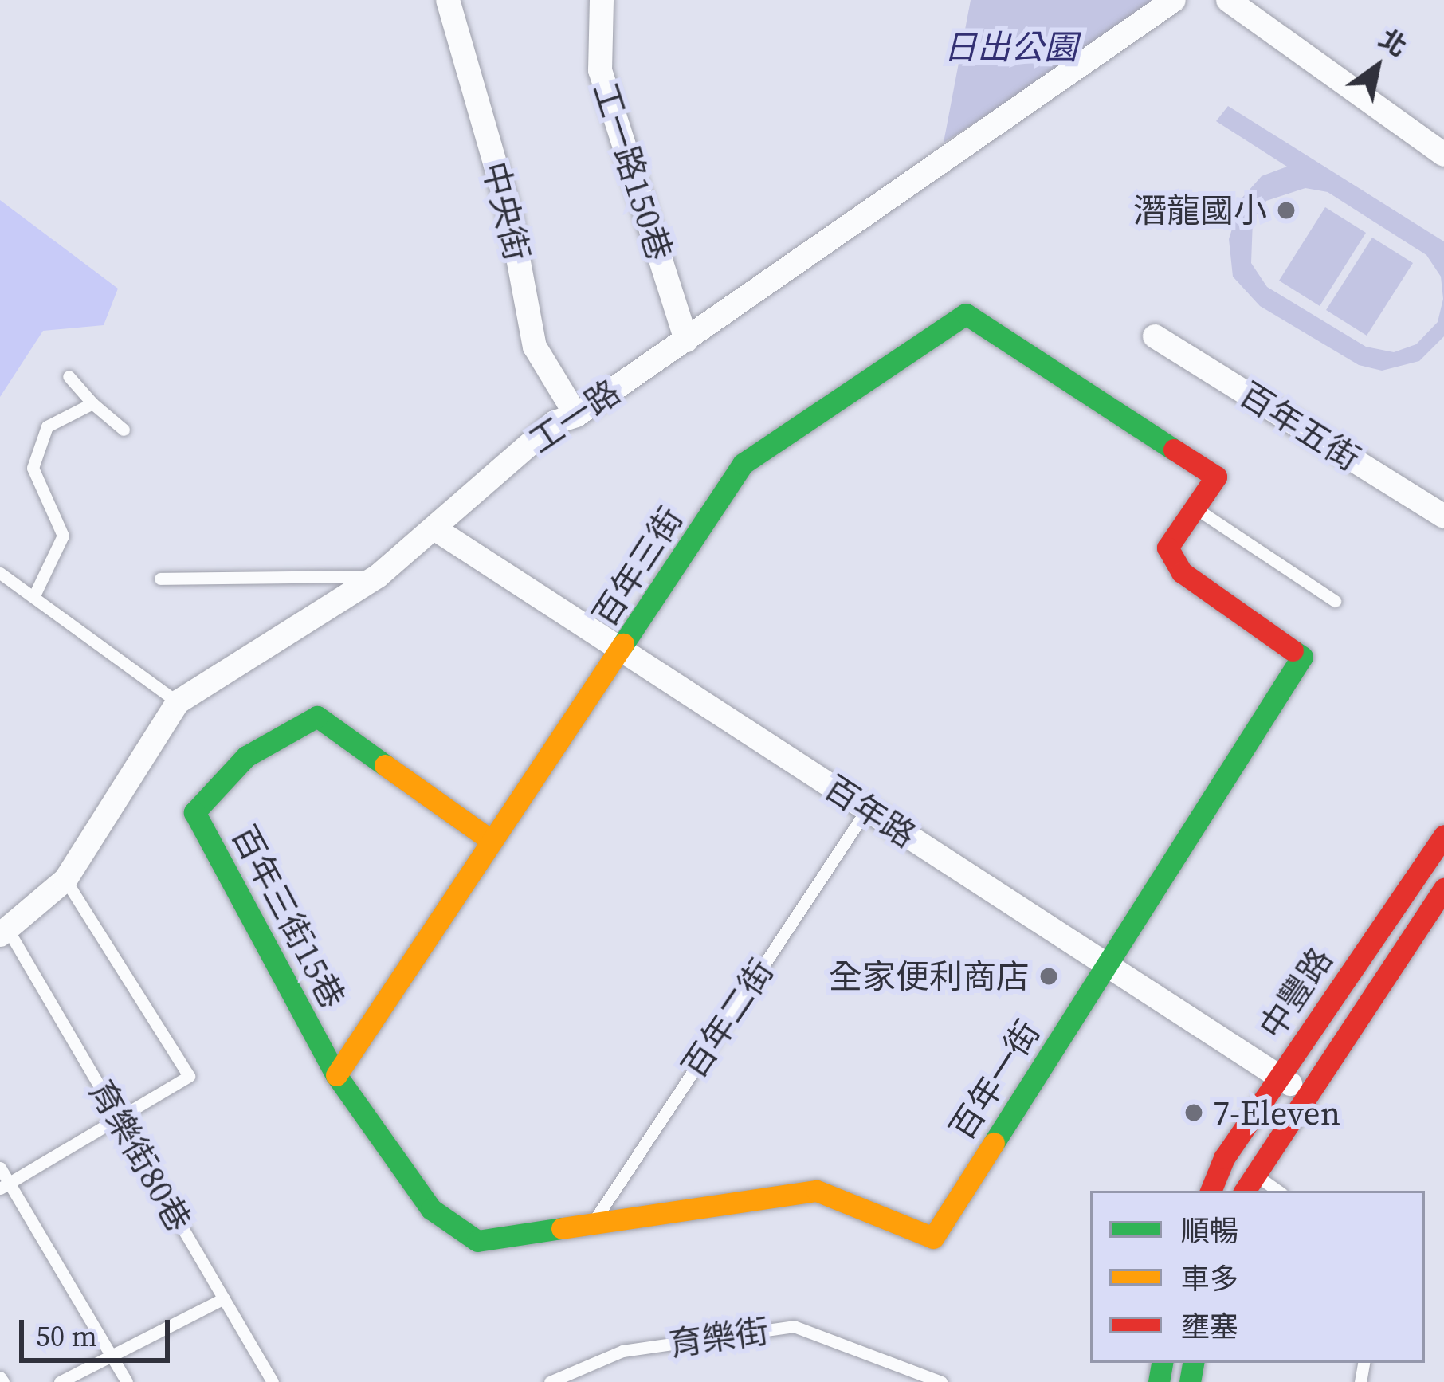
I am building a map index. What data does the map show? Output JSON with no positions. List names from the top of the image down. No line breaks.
{"streets":{"street":["工一路150巷","中央街","工一路","百年五街","百年三街","百年路","百年三街15巷","中豐路","百年一街"],"lane":["百年二街","育樂街80巷","育樂街"]},"crossings":[["工一路150巷","工一路"],["中央街","工一路"],["工一路","百年路"],["工一路","育樂街80巷"],["百年三街","百年路"],["百年三街","百年三街15巷"],["百年三街","百年一街"],["百年路","中豐路"],["百年路","百年二街"],["百年路","百年一街"],["百年二街","百年一街"]],"parks":["日出公園"],"places":["潛龍國小","全家便利商店","7-Eleven"],"legend":["順暢","車多","壅塞"],"scale_bar":"50 m","north":"top right"}
